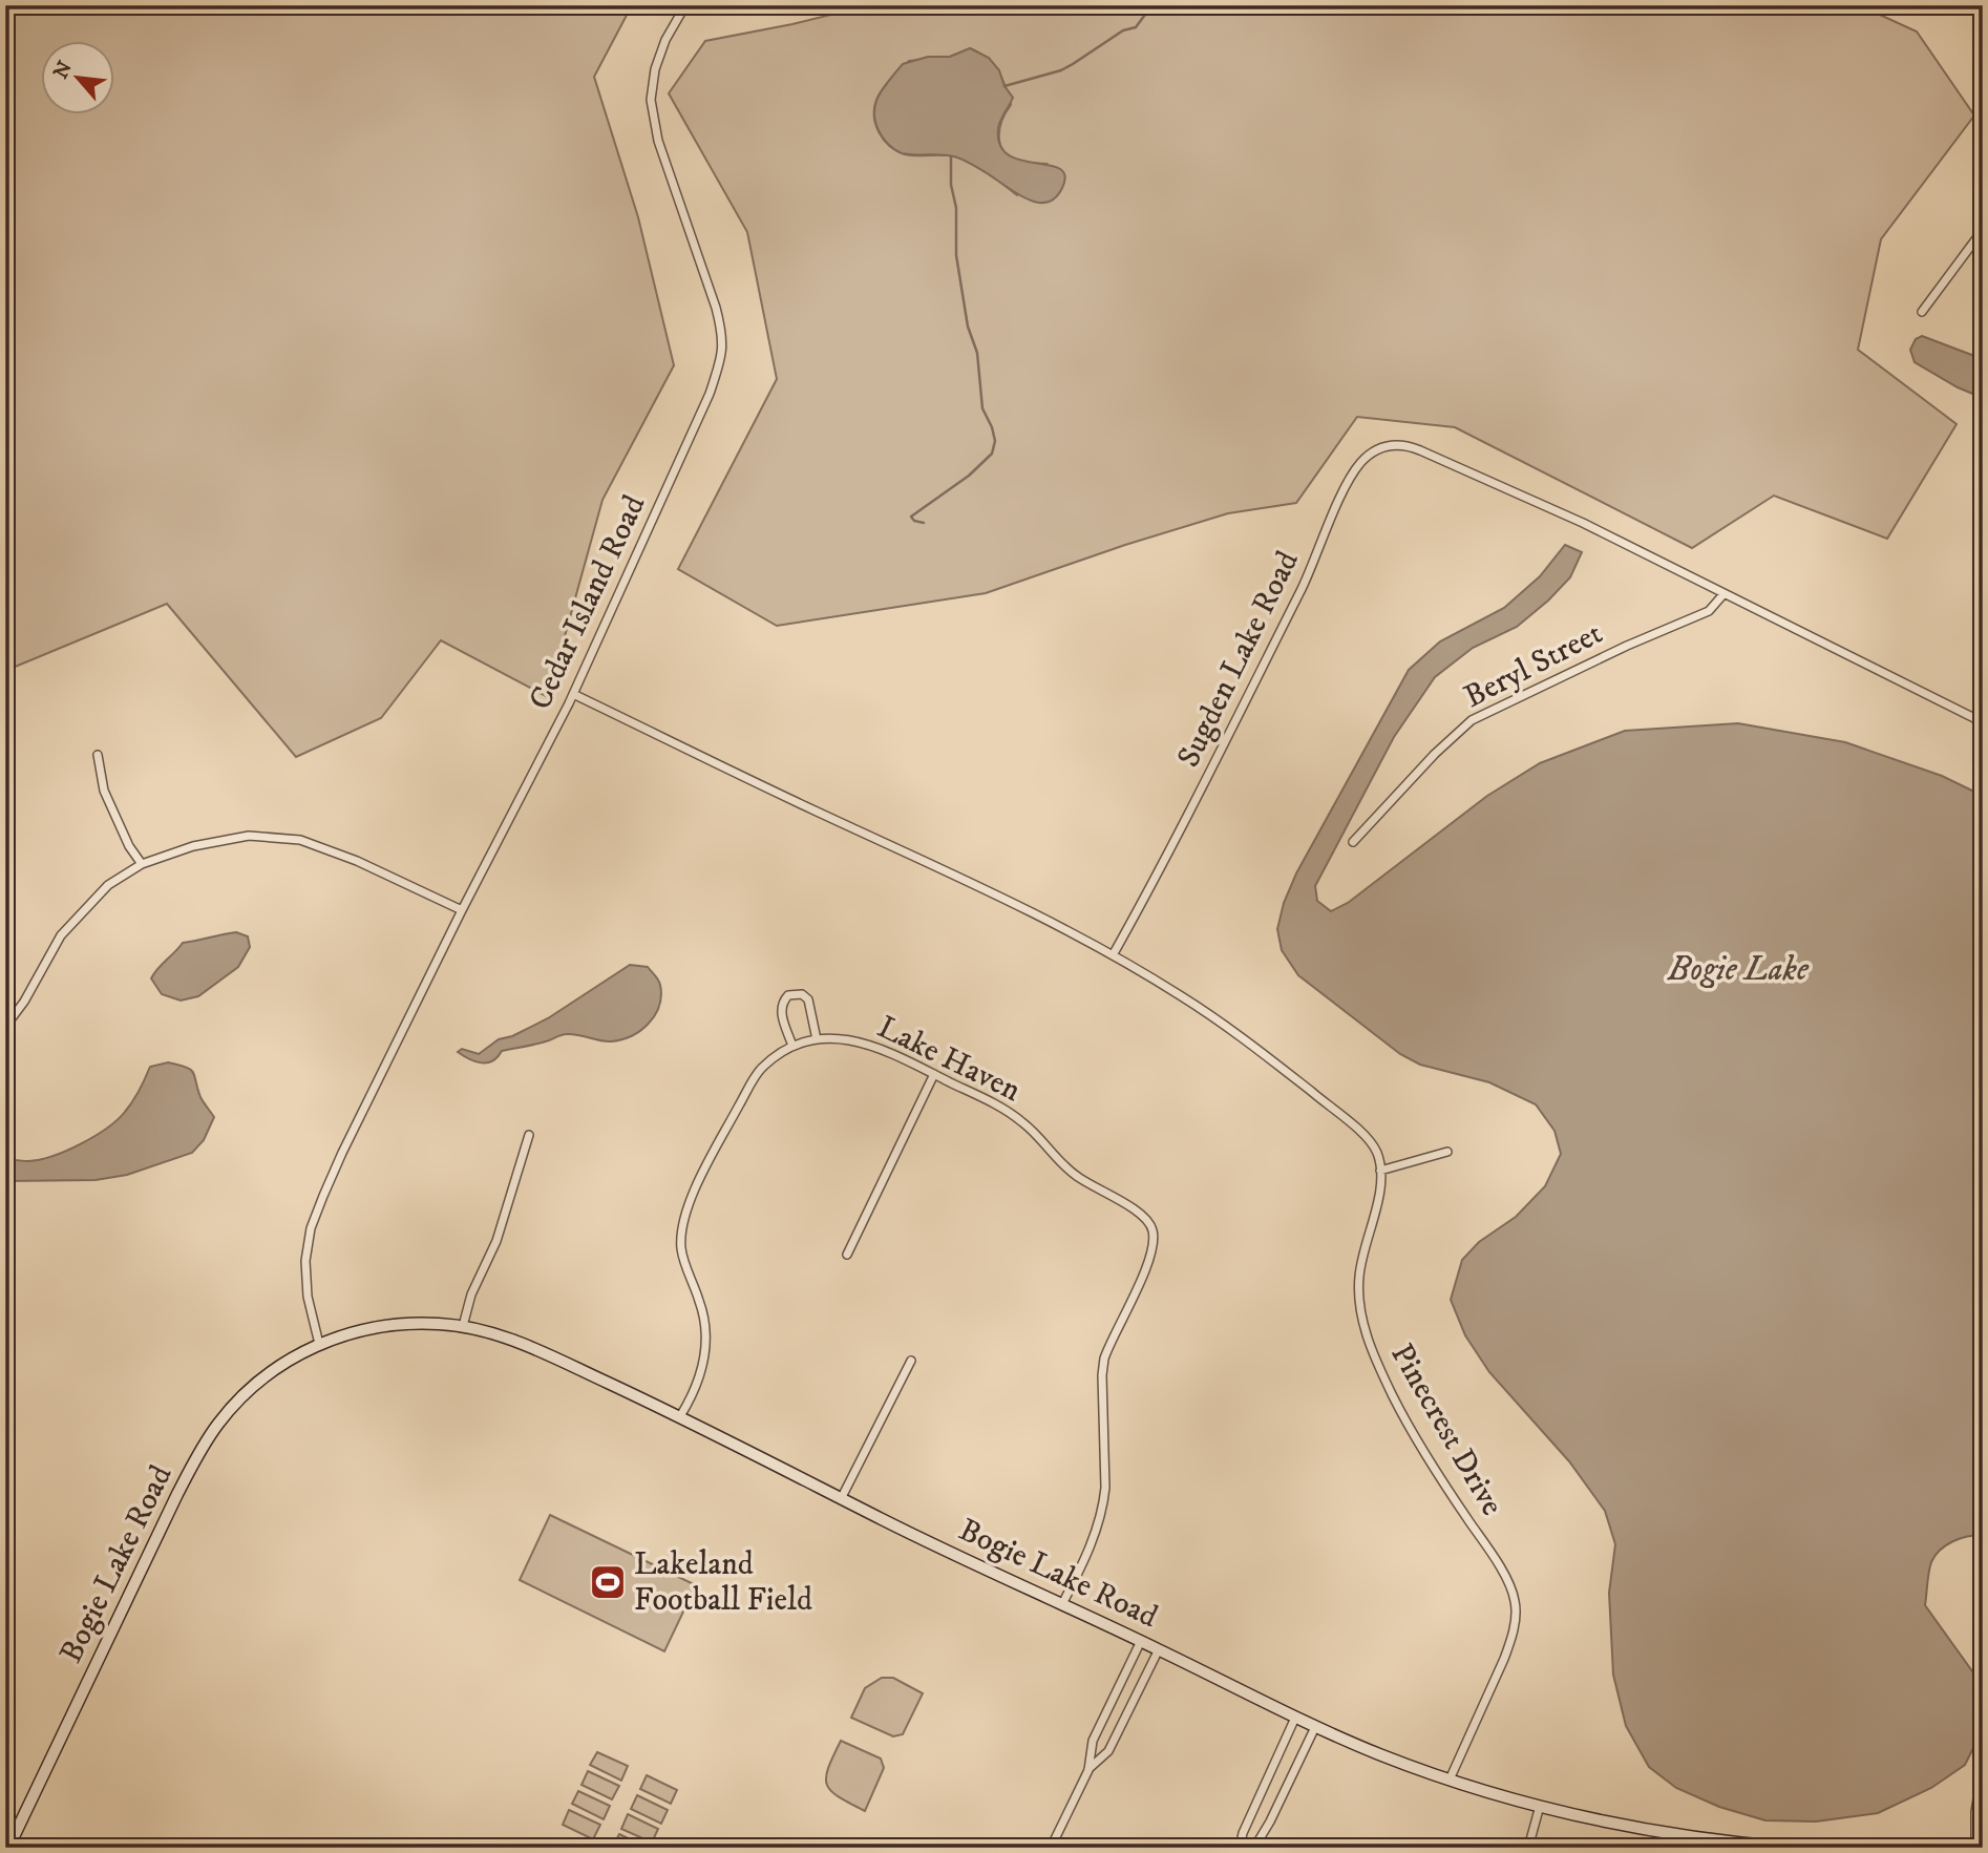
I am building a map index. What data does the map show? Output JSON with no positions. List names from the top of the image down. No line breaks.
{"streets":{"main road":["Bogie Lake Road"],"street":["Cedar Island Road","Sugden Lake Road","Beryl Street","Lake Haven","Pinecrest Drive"]},"crossings":[["Cedar Island Road","Bogie Lake Road"],["Sugden Lake Road","Beryl Street"],["Lake Haven","Bogie Lake Road"],["Pinecrest Drive","Bogie Lake Road"]],"water":["Bogie Lake"],"places":{"sports":["Lakeland Football Field"]},"north":"top left"}
